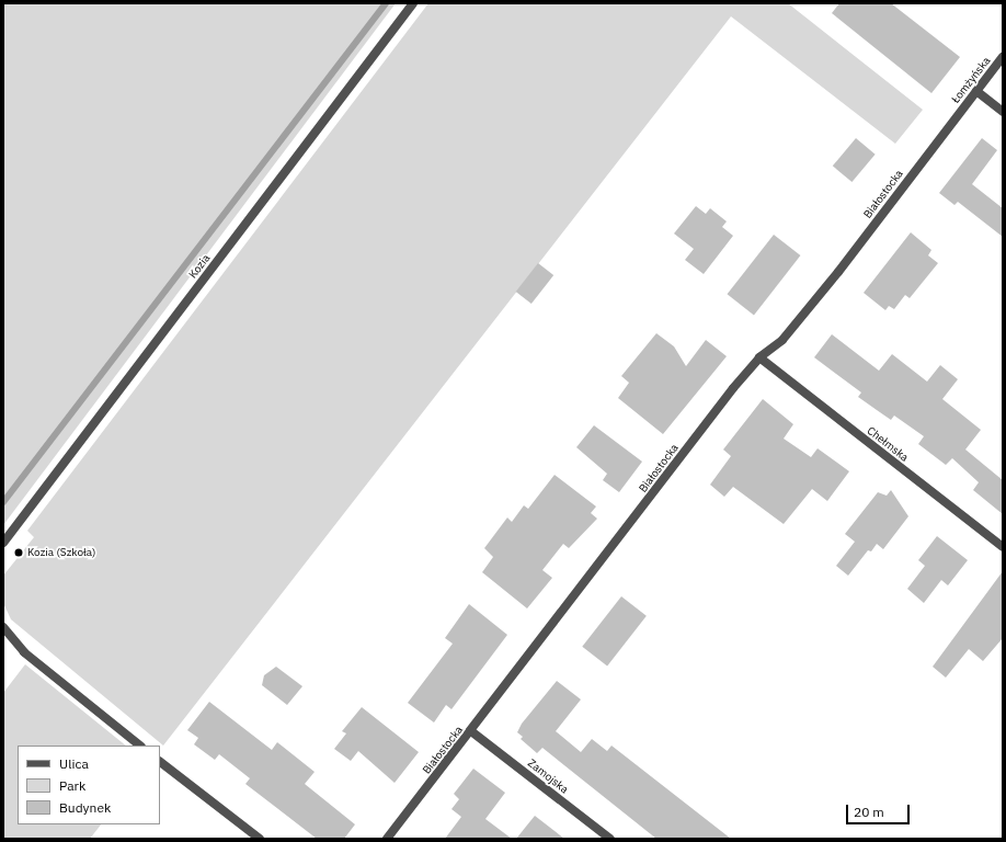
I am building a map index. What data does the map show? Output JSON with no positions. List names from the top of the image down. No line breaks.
{"streets":{"street":["Łomżyńska","Białostocka","Kozia","Chełmska","Zamojska"]},"crossings":[["Łomżyńska","Białostocka"],["Białostocka","Chełmska"],["Białostocka","Zamojska"]],"places":["Kozia (Szkoła)"],"legend":["Ulica","Park","Budynek"],"scale_bar":"20 m"}
